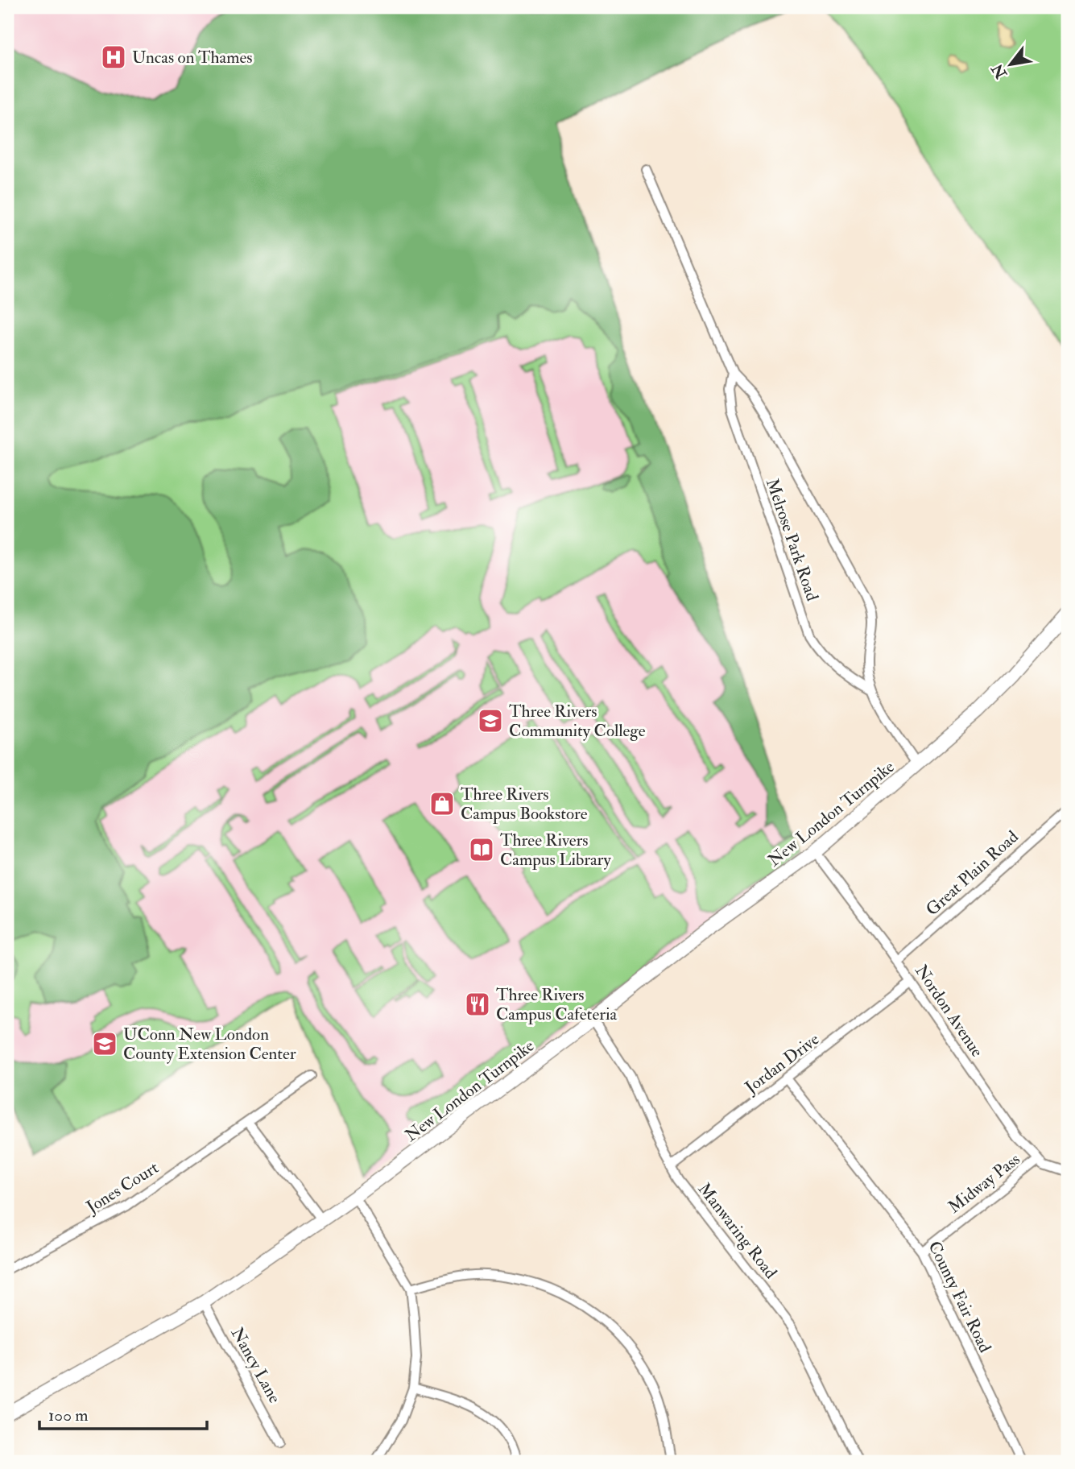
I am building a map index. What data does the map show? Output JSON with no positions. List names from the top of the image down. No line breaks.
{"streets":{"main road":["New London Turnpike"],"street":["Melrose Park Road","Great Plain Road","Nordon Avenue","Jordan Drive","Midway Pass","Jones Court","Manwaring Road","County Fair Road","Nancy Lane"]},"crossings":[["Melrose Park Road","New London Turnpike"],["New London Turnpike","Nordon Avenue"],["New London Turnpike","Manwaring Road"],["New London Turnpike","Nancy Lane"],["Great Plain Road","Nordon Avenue"],["Nordon Avenue","Jordan Drive"],["Nordon Avenue","Midway Pass"],["Jordan Drive","Manwaring Road"],["Jordan Drive","County Fair Road"],["Midway Pass","County Fair Road"]],"places":{"hospital":["Uncas on Thames"],"school or university":["Three Rivers Community College","UConn New London County Extension Center"],"shop":["Three Rivers Campus Bookstore"],"library":["Three Rivers Campus Library"],"restaurant":["Three Rivers Campus Cafeteria"]},"scale_bar":"100 m","north":"bottom left"}
